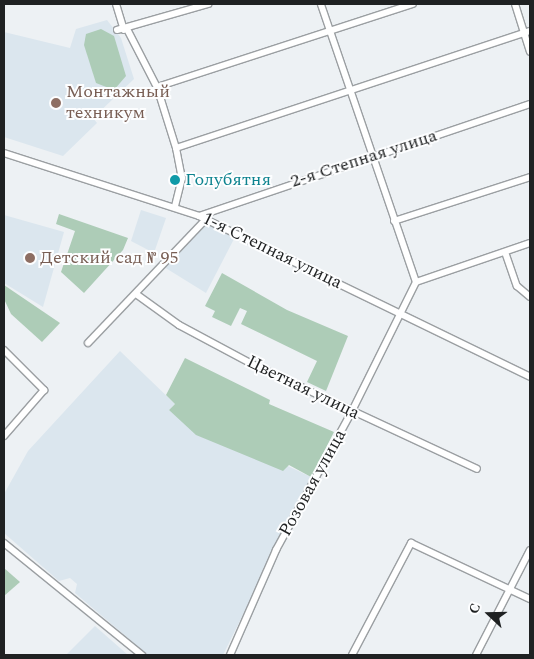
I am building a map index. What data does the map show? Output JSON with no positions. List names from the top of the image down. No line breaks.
{"streets":{"street":["2-я Степная улица","1-я Степная улица","Цветная улица","Розовая улица"]},"crossings":[["2-я Степная улица","1-я Степная улица"],["1-я Степная улица","Розовая улица"],["Цветная улица","Розовая улица"]],"places":["Монтажный техникум","Голубятня","Детский сад № 95"],"north":"left"}
